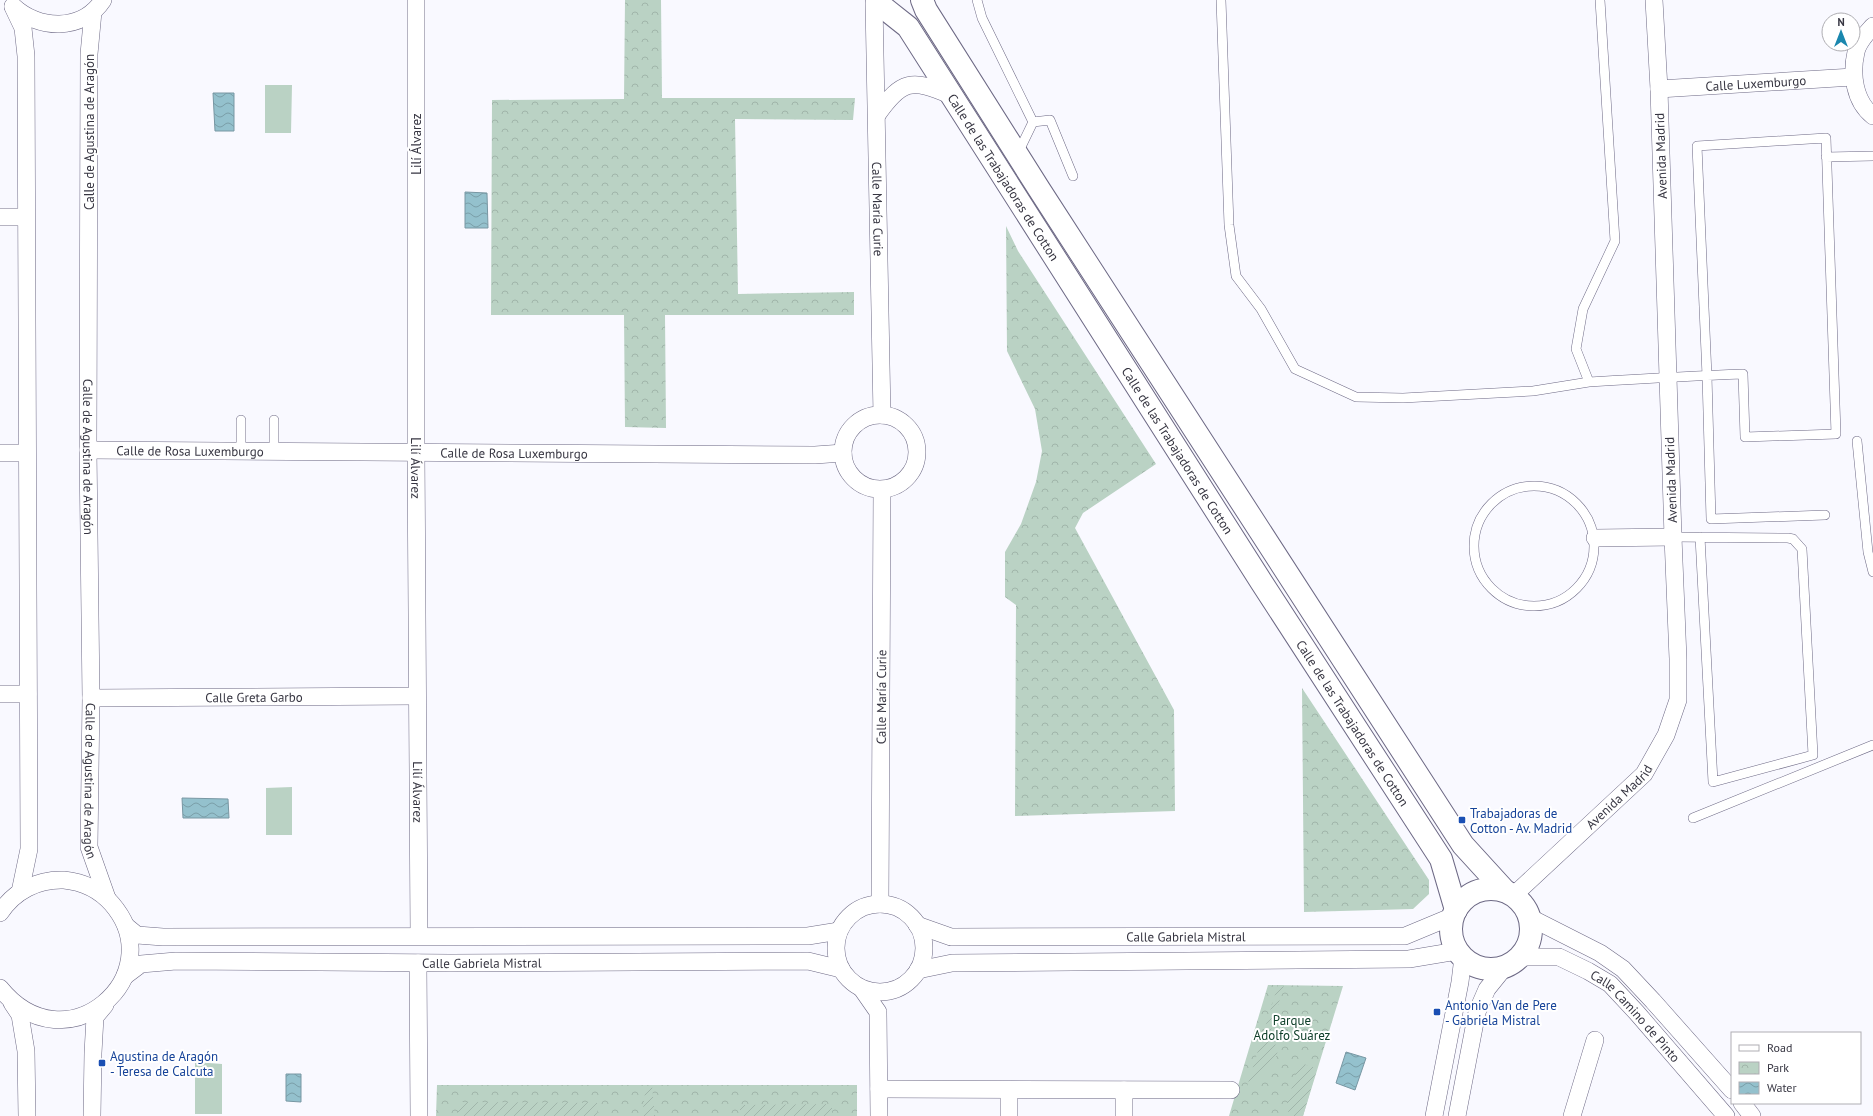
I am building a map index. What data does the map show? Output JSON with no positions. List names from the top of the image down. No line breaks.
{"streets":{"street":["Calle Luxemburgo","Calle de Agustina de Aragón","Lilí Álvarez","Avenida Madrid","Calle de las Trabajadoras de Cotton","Calle María Curie","Calle de Rosa Luxemburgo","Calle Greta Garbo","Calle Gabriela Mistral","Calle Camino de Pinto"]},"crossings":[["Calle Luxemburgo","Avenida Madrid"],["Calle de Agustina de Aragón","Calle de Rosa Luxemburgo"],["Calle de Agustina de Aragón","Calle Greta Garbo"],["Lilí Álvarez","Calle de Rosa Luxemburgo"],["Lilí Álvarez","Calle Greta Garbo"],["Lilí Álvarez","Calle Gabriela Mistral"],["Avenida Madrid","Calle de las Trabajadoras de Cotton"],["Avenida Madrid","Calle Gabriela Mistral"],["Avenida Madrid","Calle Camino de Pinto"],["Calle de las Trabajadoras de Cotton","Calle María Curie"],["Calle de las Trabajadoras de Cotton","Calle Gabriela Mistral"],["Calle de las Trabajadoras de Cotton","Calle Camino de Pinto"],["Calle María Curie","Calle de Rosa Luxemburgo"],["Calle María Curie","Calle Gabriela Mistral"],["Calle Gabriela Mistral","Calle Camino de Pinto"]],"parks":["Parque Adolfo Suárez"],"places":{"transit":["Trabajadoras de Cotton - Av. Madrid","Antonio Van de Pere - Gabriela Mistral","Agustina de Aragón - Teresa de Calcuta"]},"legend":["Road","Park","Water"],"north":"top"}
